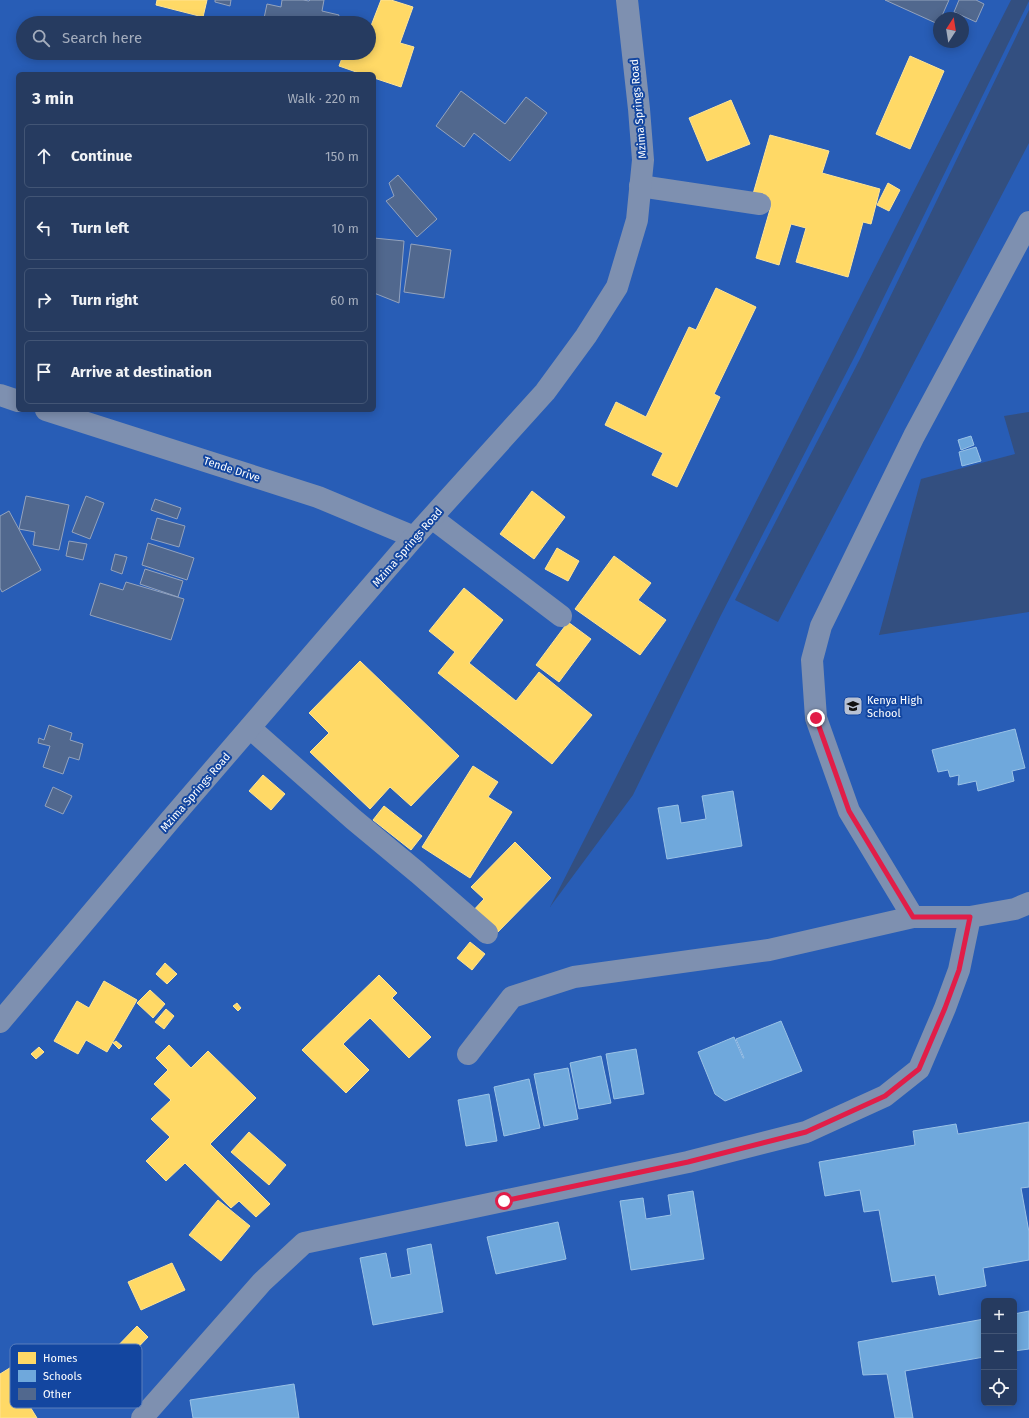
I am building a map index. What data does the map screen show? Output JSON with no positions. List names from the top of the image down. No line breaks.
{"streets":{"street":["Mzima Springs Road","Tende Drive"]},"crossings":[["Mzima Springs Road","Tende Drive"]],"places":{"school or university":["Kenya High School"]},"legend":["Homes","Schools","Other"],"north":"top","page":{"search":"Search here","heading":["3 min","Walk · 220 m"],"list":[["Continue","150 m"],["Turn left","10 m"],["Turn right","60 m"],"Arrive at destination"],"map_buttons":["+","−"]}}
